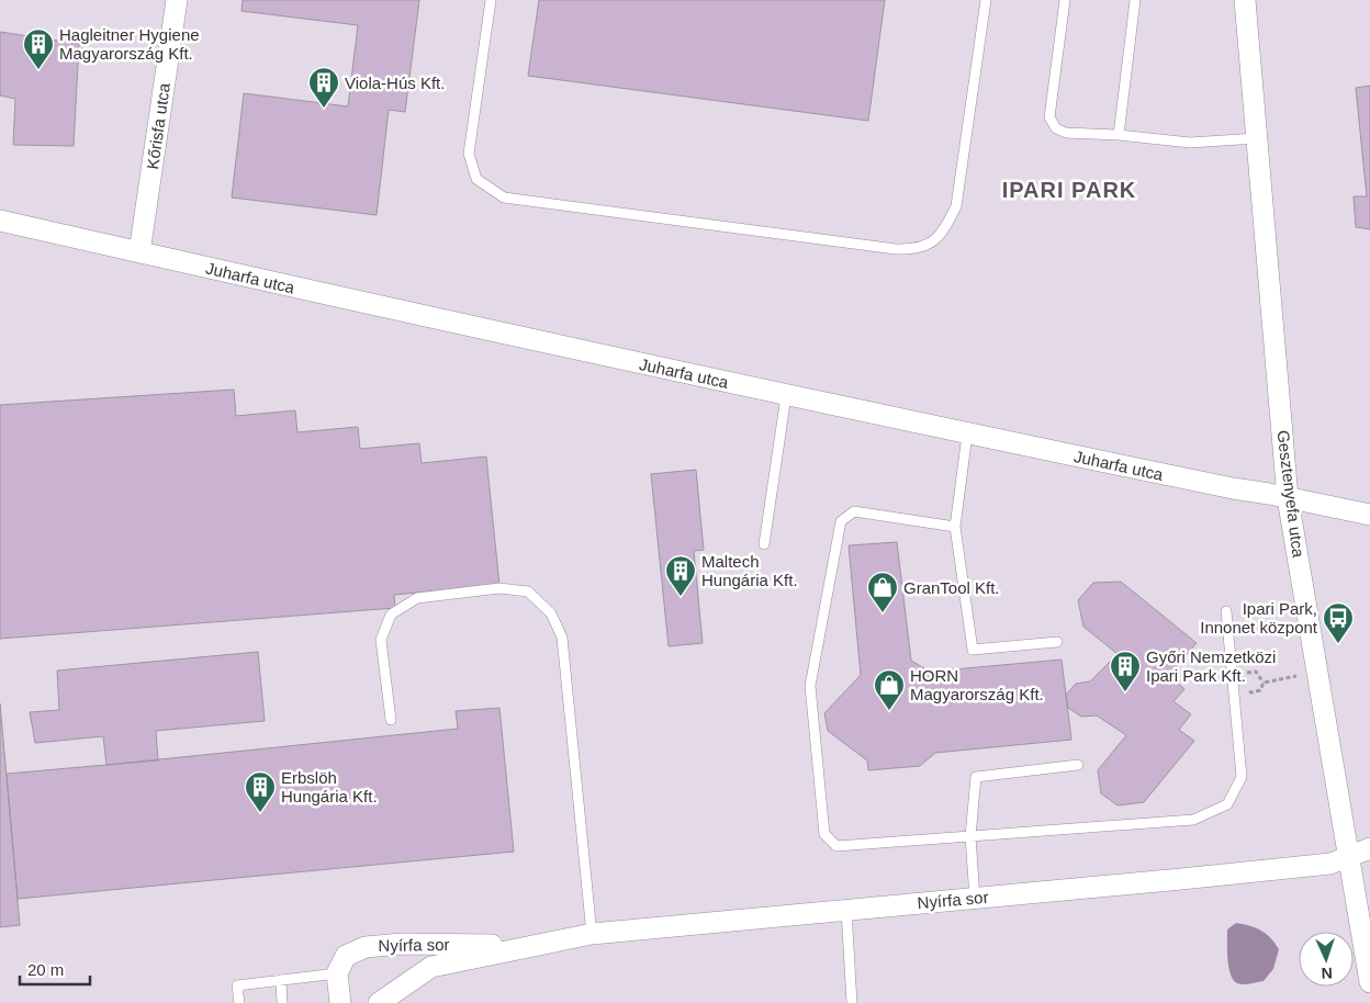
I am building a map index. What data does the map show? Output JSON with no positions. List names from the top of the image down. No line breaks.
{"streets":{"street":["Kőrisfa utca","Juharfa utca","Gesztenyefa utca","Nyírfa sor"]},"crossings":[["Kőrisfa utca","Juharfa utca"],["Juharfa utca","Gesztenyefa utca"],["Gesztenyefa utca","Nyírfa sor"]],"districts":["IPARI PARK"],"places":{"building":["Hagleitner Hygiene Magyarország Kft.","Viola-Hús Kft.","Maltech Hungária Kft.","Győri Nemzetközi Ipari Park Kft.","Erbslöh Hungária Kft."],"shop":["GranTool Kft.","HORN Magyarország Kft."],"bus stop":["Ipari Park, Innonet központ"]},"scale_bar":"20 m","north":"bottom"}
